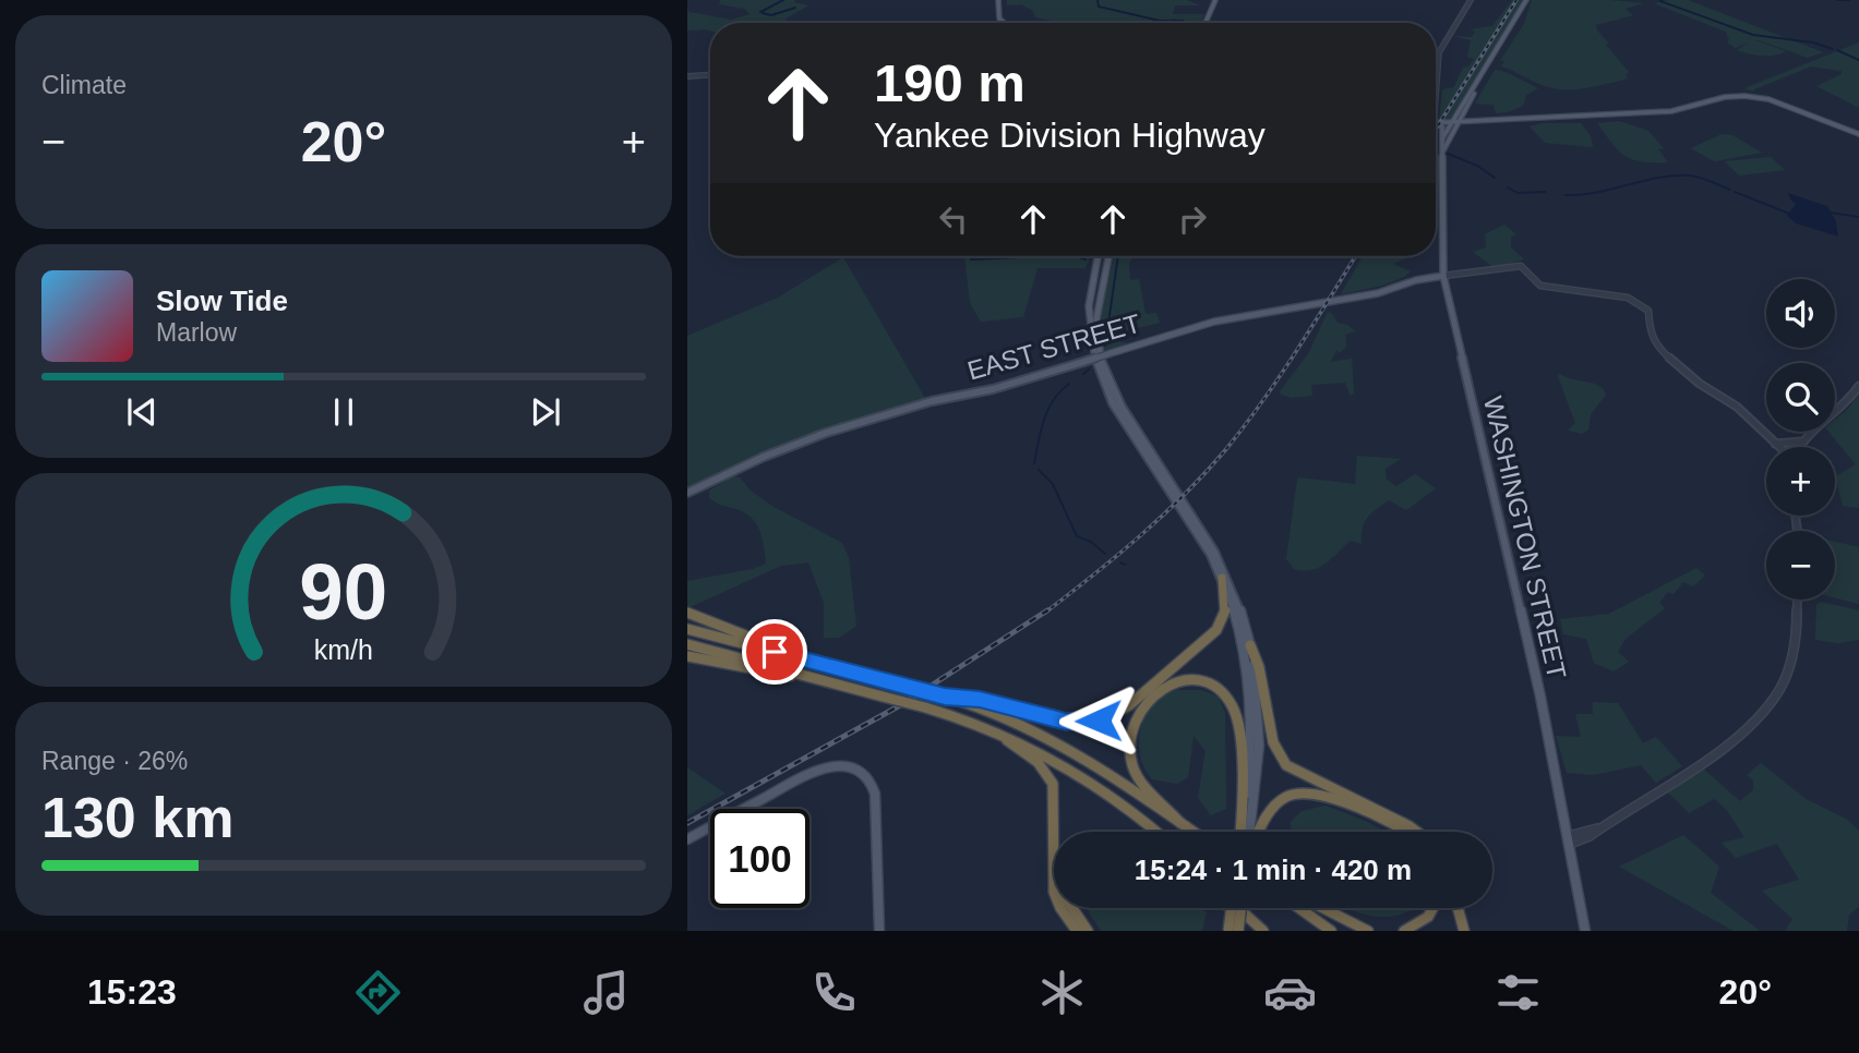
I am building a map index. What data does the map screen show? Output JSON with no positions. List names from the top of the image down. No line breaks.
{"streets":{"main road":["EAST STREET","WASHINGTON STREET"]},"crossings":[["EAST STREET","WASHINGTON STREET"]],"page":{"tile":["Climate",["Range · 26%","130 km"]],"turn":["190 m","Yankee Division Highway"],"heat":["−","20°","+"],"song":["Slow Tide","Marlow"],"map_buttons":["+","−"],"limit":"100","trip":"15:24 · 1 min · 420 m","tabs":["15:23","20°"],"gauge":["90","km/h"]}}
